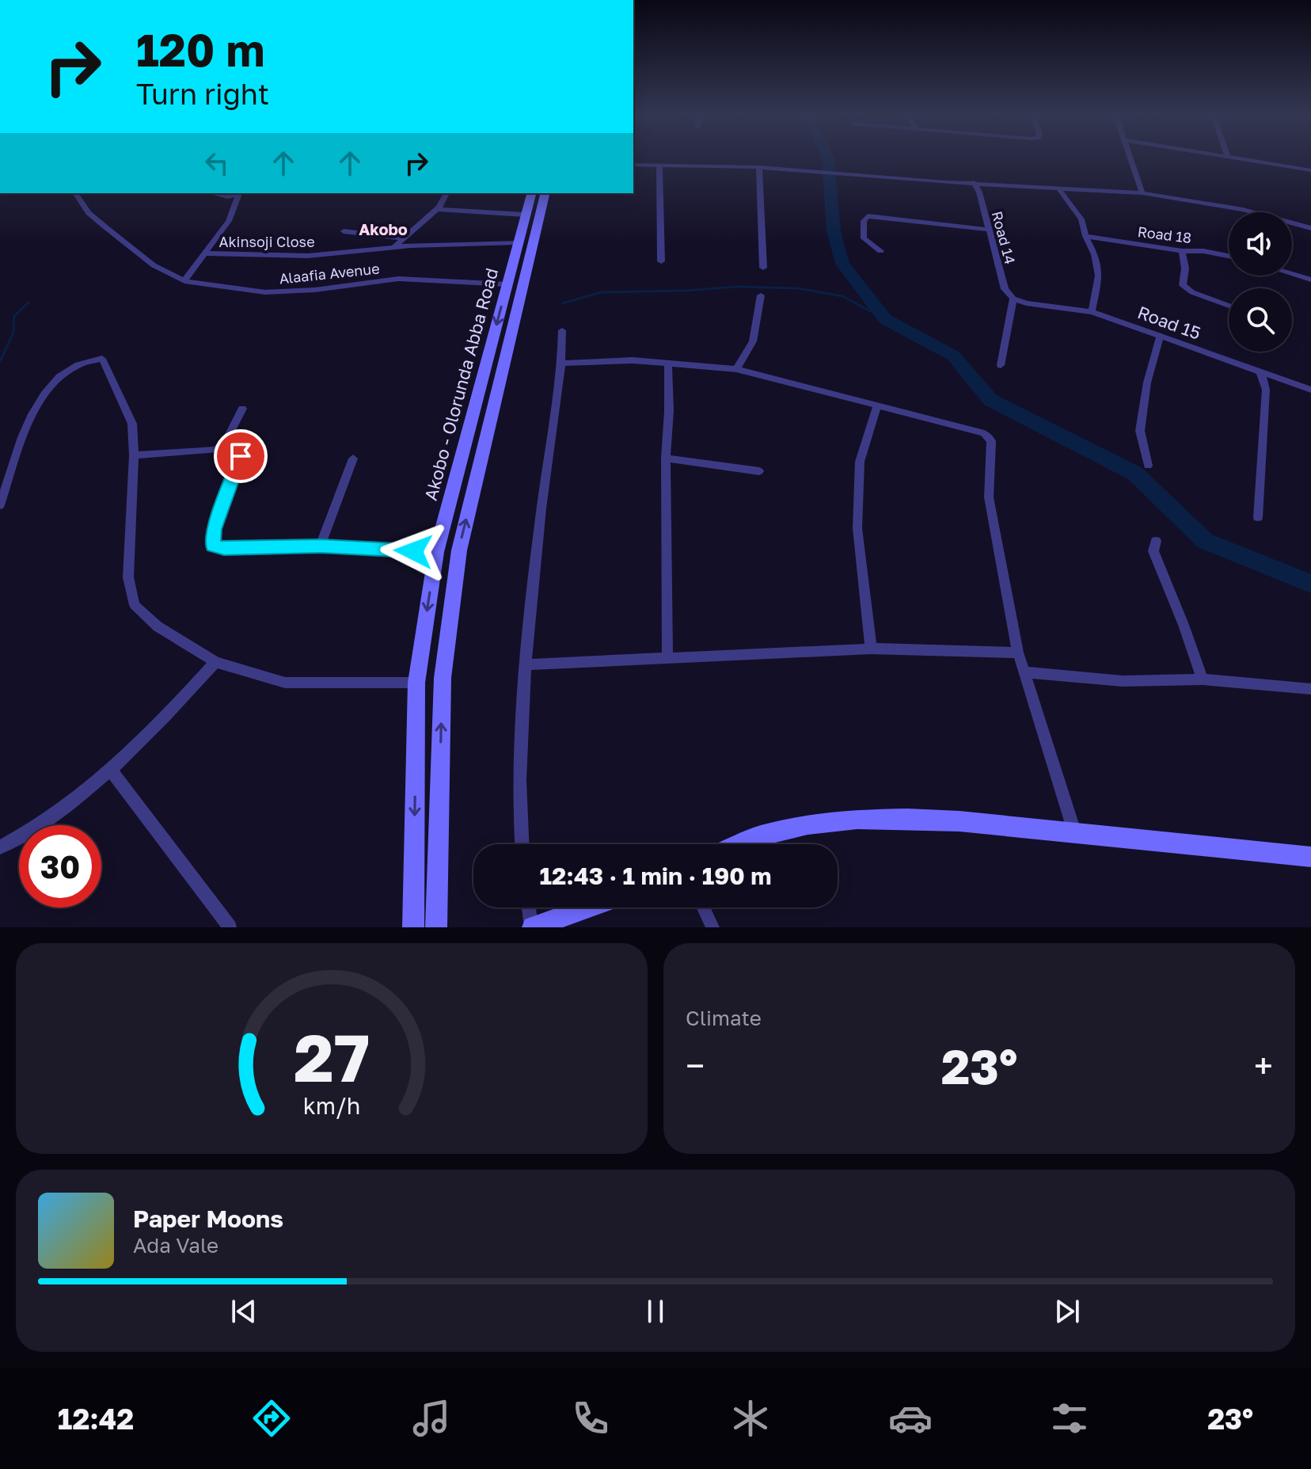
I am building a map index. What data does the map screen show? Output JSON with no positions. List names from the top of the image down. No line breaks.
{"streets":{"main road":["Akobo - Olorunda Abba Road"],"street":["Road 18","Road 14","Akinsoji Close","Alaafia Avenue","Road 15"]},"crossings":[["Road 14","Road 15"],["Akinsoji Close","Akobo - Olorunda Abba Road"],["Alaafia Avenue","Akobo - Olorunda Abba Road"]],"districts":["Akobo"],"page":{"turn":["120 m","Turn right"],"limit":"30","trip":"12:43 · 1 min · 190 m","tile":"Climate","heat":["−","23°","+"],"song":["Paper Moons","Ada Vale"],"tabs":["12:42","23°"],"gauge":["27","km/h"]}}
